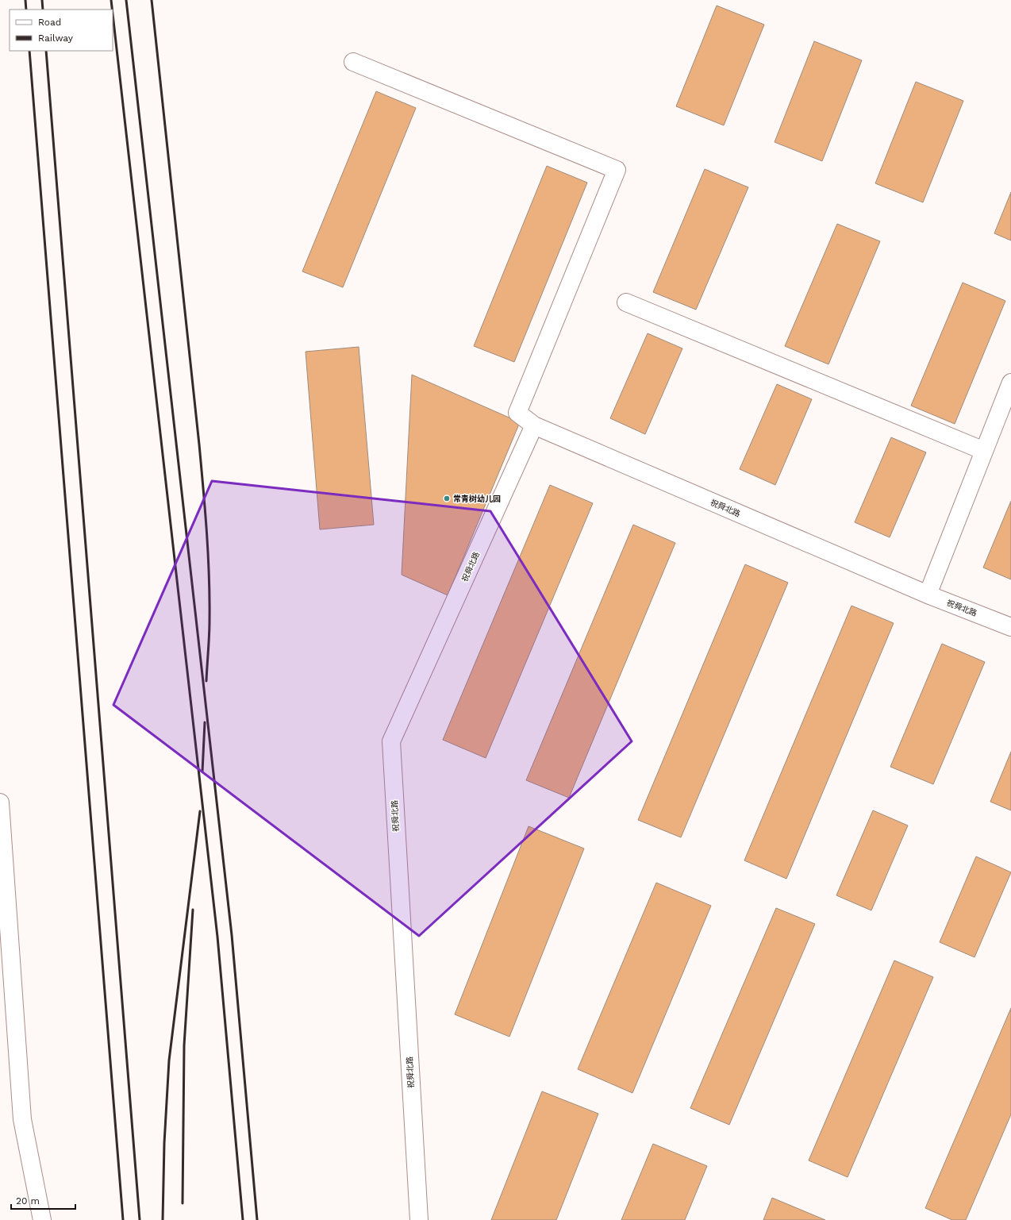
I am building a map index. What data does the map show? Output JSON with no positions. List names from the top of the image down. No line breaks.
{"streets":{"street":["祝舜北路"]},"places":["常青树幼儿园"],"legend":["Road","Railway"],"scale_bar":"20 m"}
